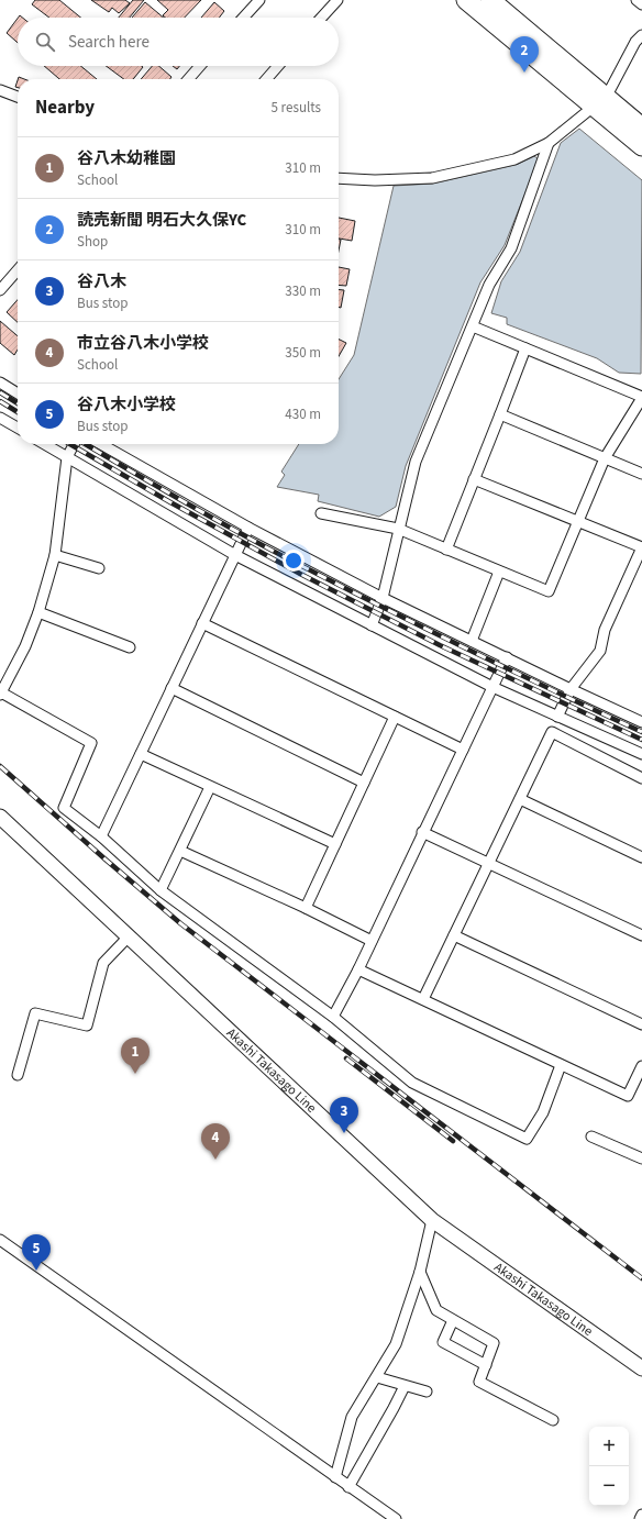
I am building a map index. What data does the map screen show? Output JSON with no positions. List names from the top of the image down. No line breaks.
{"streets":{"main road":["Akashi Takasago Line"]},"page":{"search":"Search here","pins":["2","1","3","4","5"],"heading":["Nearby","5 results"],"list":[{"mark":"1","name":"谷八木幼稚園","note":"School","value":"310 m"},{"mark":"2","name":"読売新聞 明石大久保YC","note":"Shop","value":"310 m"},{"mark":"3","name":"谷八木","note":"Bus stop","value":"330 m"},{"mark":"4","name":"市立谷八木小学校","note":"School","value":"350 m"},{"mark":"5","name":"谷八木小学校","note":"Bus stop","value":"430 m"}],"map_buttons":["+","−"]}}
